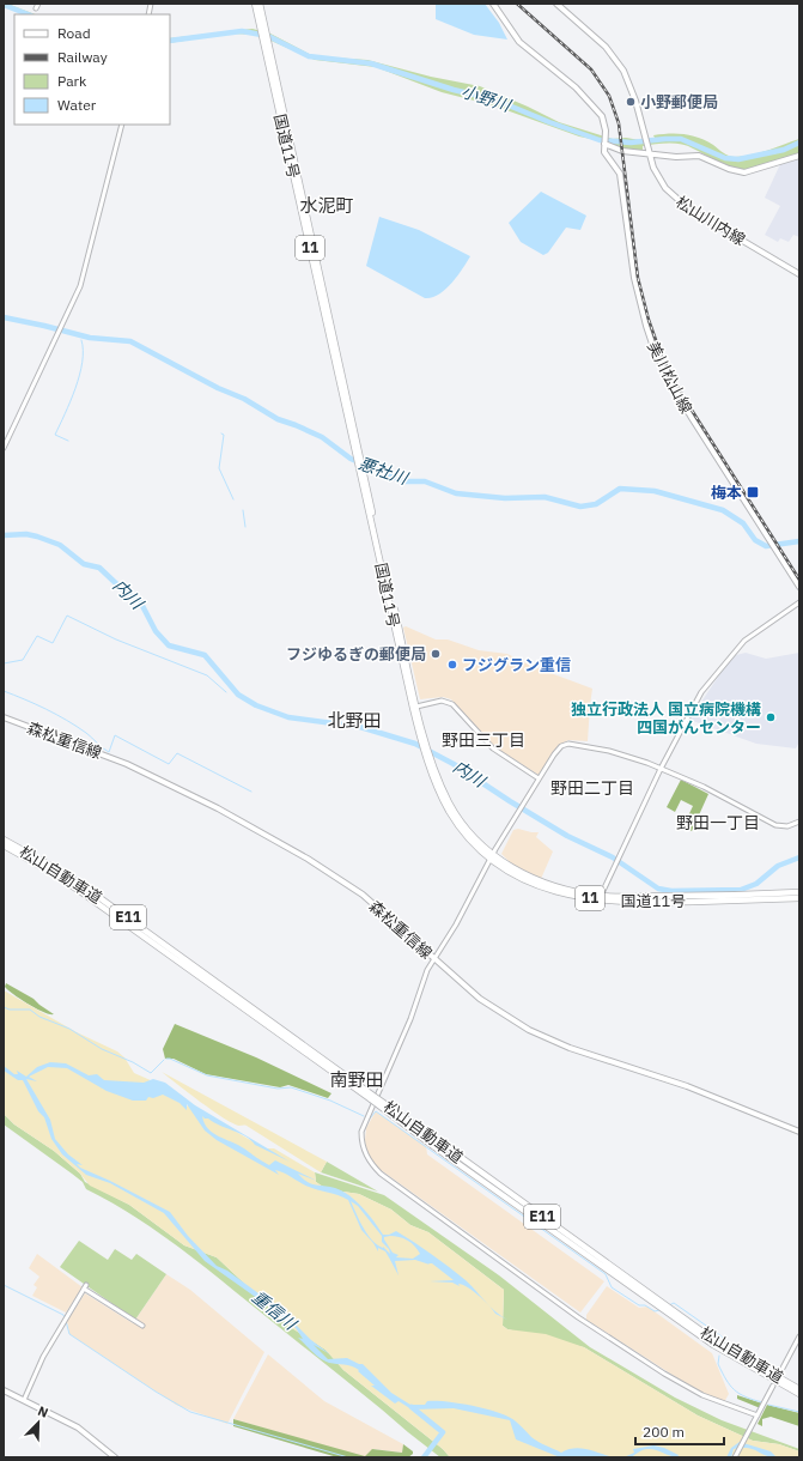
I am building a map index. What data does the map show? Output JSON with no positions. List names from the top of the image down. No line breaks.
{"streets":{"highway":["国道11号","11","松山自動車道","E11"],"main road":["松山川内線","美川松山線","森松重信線"]},"districts":["水泥町","北野田","野田三丁目","野田二丁目","野田一丁目","南野田"],"water":["小野川","悪社川","内川","重信川"],"places":{"other":["小野郵便局","フジゆるぎの郵便局","フジグラン重信","独立行政法人 国立病院機構 四国がんセンター"],"transit":["梅本"]},"legend":["Road","Railway","Park","Water"],"scale_bar":"200 m","north":"top right"}
